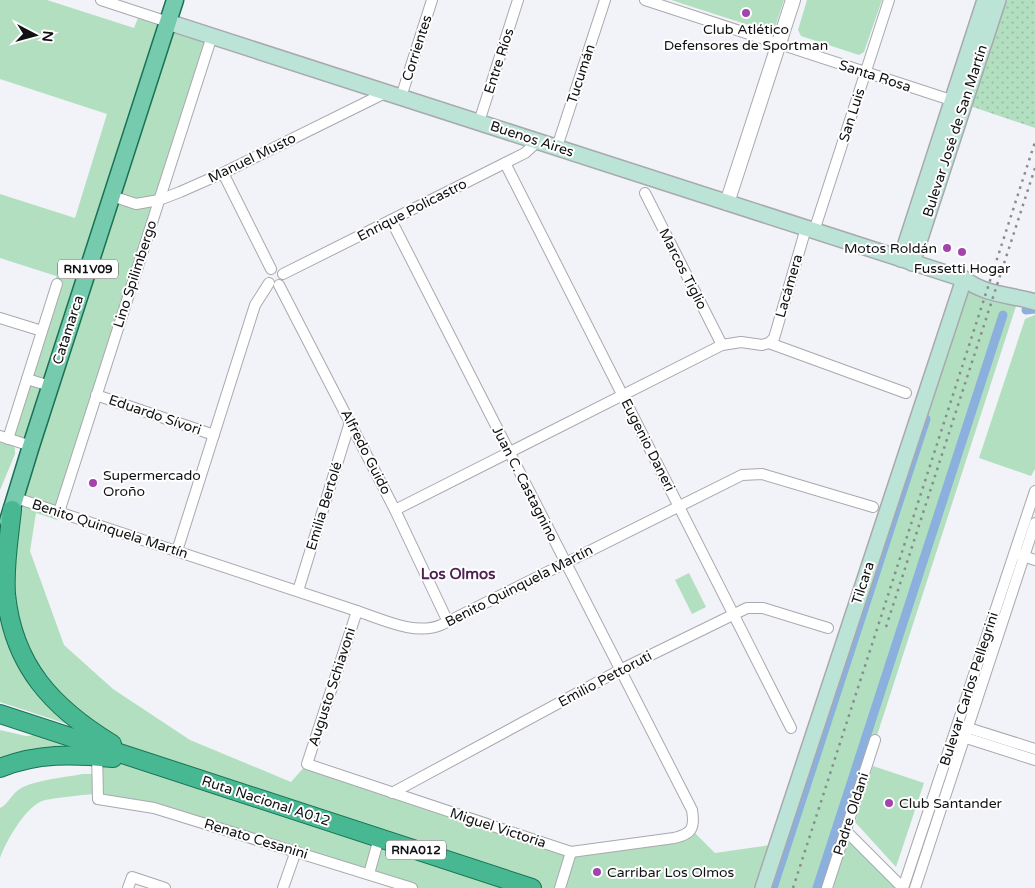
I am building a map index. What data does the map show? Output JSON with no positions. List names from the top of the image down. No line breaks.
{"streets":{"highway":["Ruta Nacional A012","RNA012"],"main road":["Bulevar José de San Martín","Buenos Aires","RN1V09","Catamarca","Tilcara"],"street":["Corrientes","Entre Ríos","Tucumán","Santa Rosa","San Luis","Manuel Musto","Enrique Policastro","Marcos Tiglio","Lino Spilimbergo","Lacámera","Eduardo Sívori","Eugenio Daneri","Alfredo Guido","Juan C. Castagnino","Emilia Bertolé","Benito Quinquela Martín","Emilio Pettoruti","Augusto Schiavoni","Bulevar Carlos Pellegrini","Padre Oldani","Miguel Victoria","Renato Cesanini"]},"crossings":[["Corrientes","Buenos Aires"],["Corrientes","Manuel Musto"],["Entre Ríos","Buenos Aires"],["Tucumán","Buenos Aires"],["Santa Rosa","San Luis"],["Santa Rosa","Bulevar José de San Martín"],["San Luis","Buenos Aires"],["San Luis","Lacámera"],["Bulevar José de San Martín","Buenos Aires"],["Buenos Aires","Manuel Musto"],["Buenos Aires","Enrique Policastro"],["Buenos Aires","Lino Spilimbergo"],["Buenos Aires","Lacámera"],["Buenos Aires","Catamarca"],["Buenos Aires","Tilcara"],["Manuel Musto","Lino Spilimbergo"],["Manuel Musto","Catamarca"],["Enrique Policastro","Eugenio Daneri"],["Enrique Policastro","Alfredo Guido"],["Enrique Policastro","Juan C. Castagnino"],["Lino Spilimbergo","Eduardo Sívori"],["Lino Spilimbergo","Benito Quinquela Martín"],["Catamarca","Benito Quinquela Martín"],["Eugenio Daneri","Benito Quinquela Martín"],["Eugenio Daneri","Emilio Pettoruti"],["Alfredo Guido","Emilia Bertolé"],["Alfredo Guido","Benito Quinquela Martín"],["Juan C. Castagnino","Benito Quinquela Martín"],["Juan C. Castagnino","Emilio Pettoruti"],["Juan C. Castagnino","Miguel Victoria"],["Emilia Bertolé","Benito Quinquela Martín"],["Benito Quinquela Martín","Augusto Schiavoni"],["Emilio Pettoruti","Miguel Victoria"],["Augusto Schiavoni","Miguel Victoria"],["Ruta Nacional A012","Renato Cesanini"]],"districts":["Los Olmos"],"places":["Club Atlético Defensores de Sportman","Motos Roldán","Fussetti Hogar","Supermercado Oroño","Club Santander","Carribar Los Olmos"],"north":"right"}
